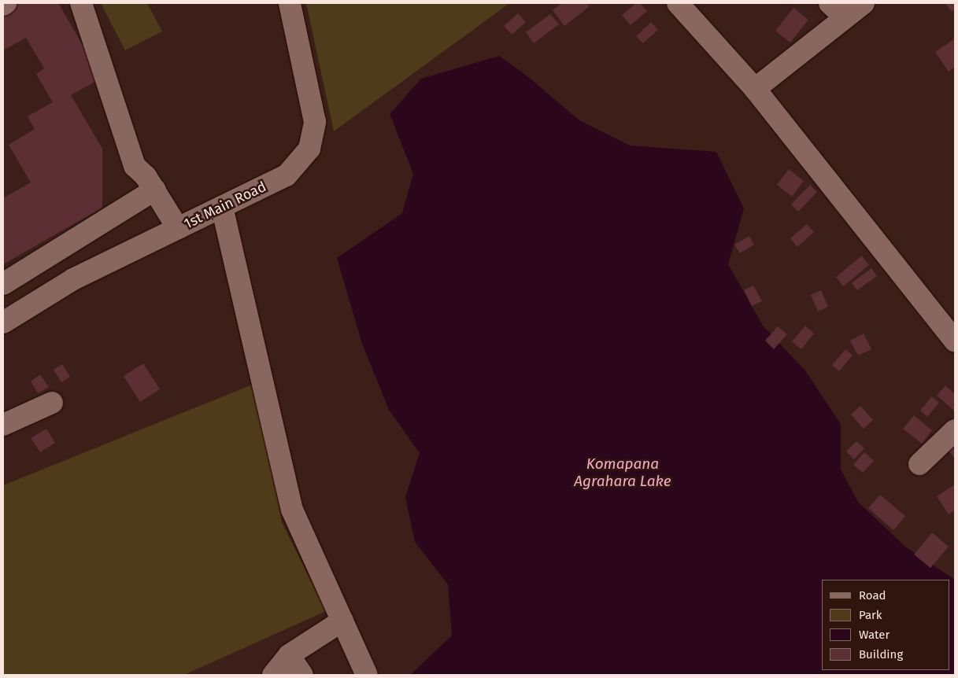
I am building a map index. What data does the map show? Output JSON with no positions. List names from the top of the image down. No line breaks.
{"streets":{"street":["1st Main Road"]},"water":["Komapana Agrahara Lake"],"legend":["Road","Park","Water","Building"]}
